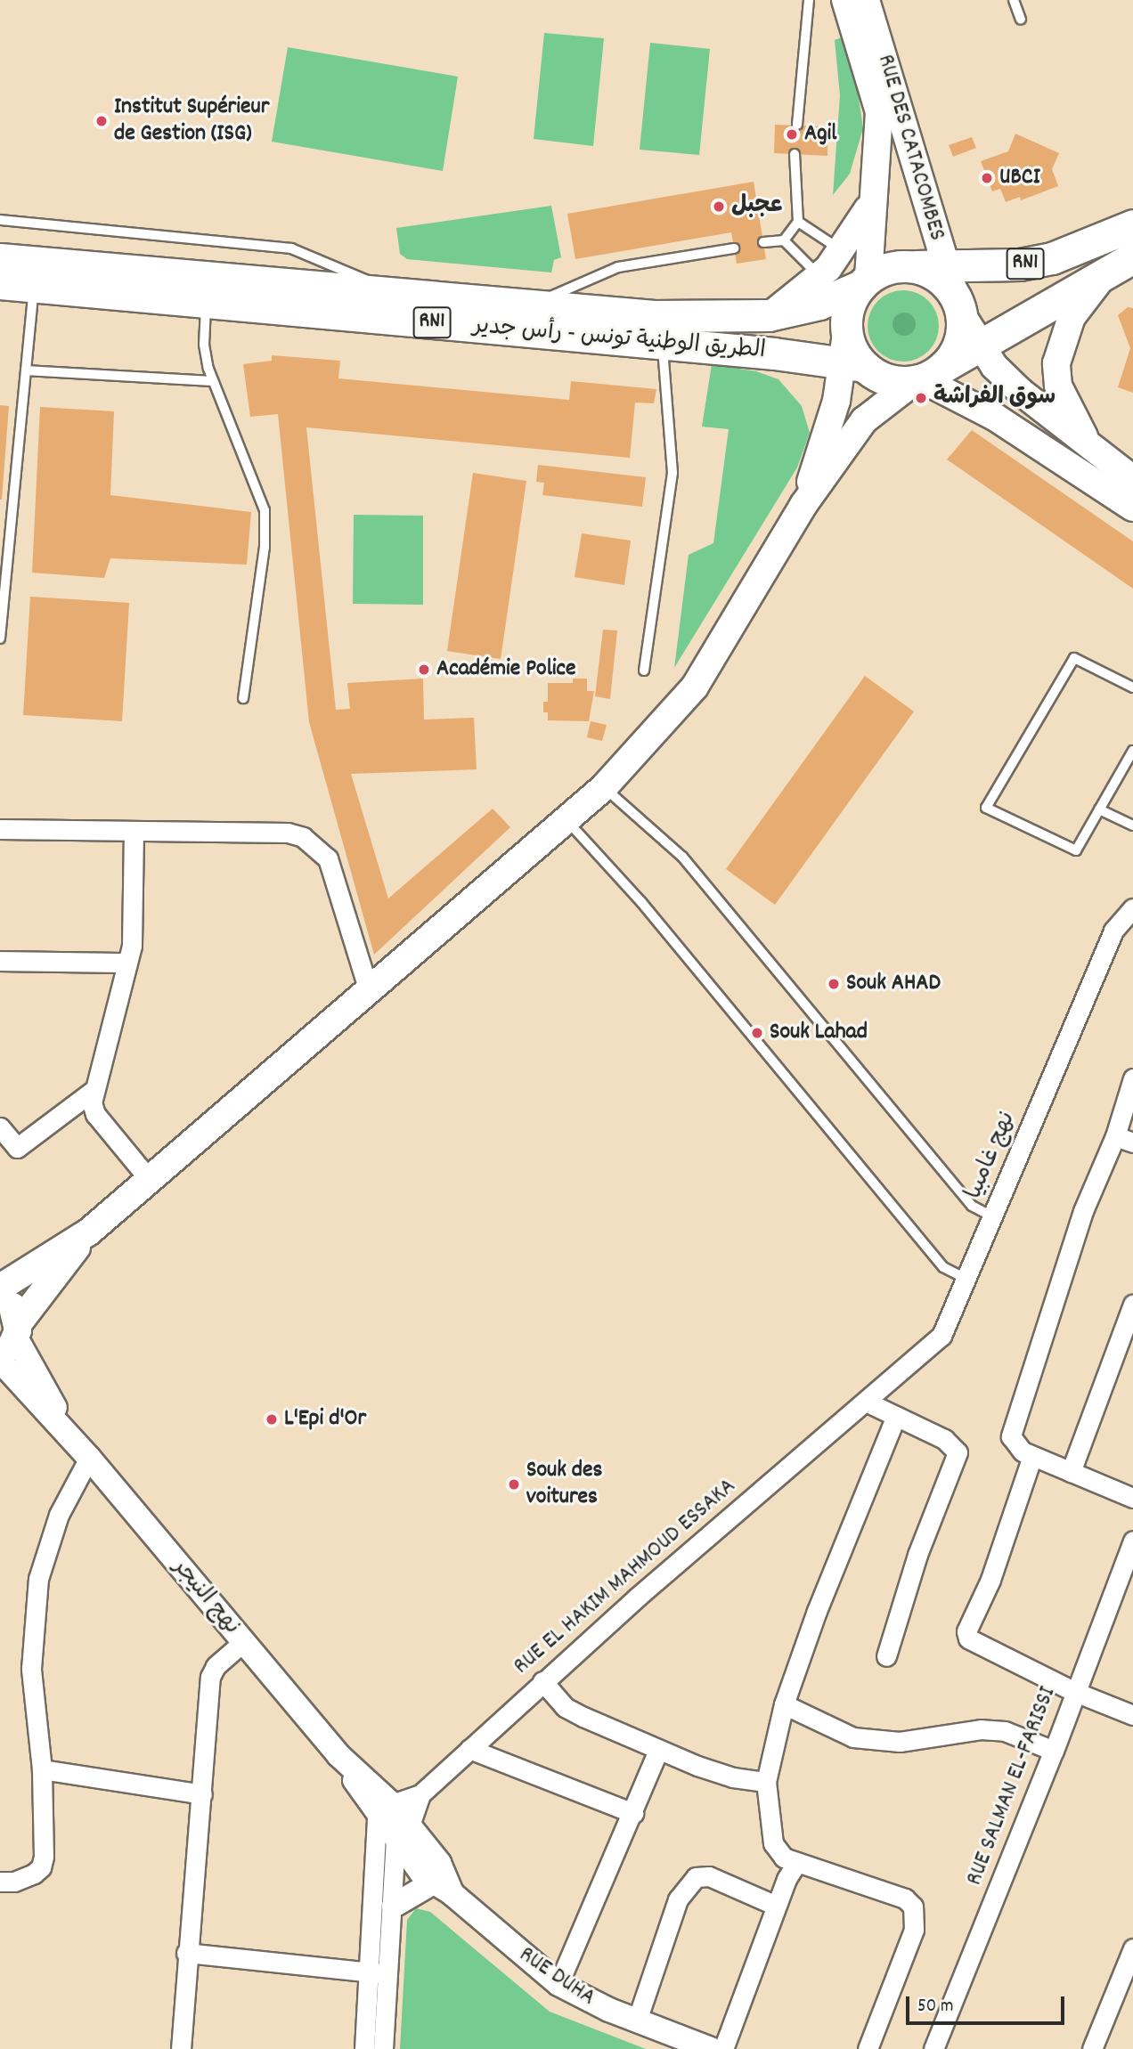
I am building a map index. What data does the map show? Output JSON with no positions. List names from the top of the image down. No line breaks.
{"streets":{"main road":["RUE DES CATACOMBES","RN1","الطريق الوطنية تونس - رأس جدير"],"street":["نهج غامبيا","RUE EL HAKIM MAHMOUD ESSAKA","نهج النيجر","RUE SALMAN EL-FARISSI","RUE DUHA"]},"crossings":[["RUE DES CATACOMBES","RN1"],["RUE DES CATACOMBES","الطريق الوطنية تونس - رأس جدير"],["RN1","الطريق الوطنية تونس - رأس جدير"],["نهج غامبيا","RUE EL HAKIM MAHMOUD ESSAKA"],["نهج النيجر","RUE DUHA"]],"places":["Institut Supérieur de Gestion (ISG)","Agil","UBCI","عجبل","سوق الفراشة","Académie Police","Souk AHAD","Souk Lahad","L'Epi d'Or","Souk des voitures"],"scale_bar":"50 m"}
